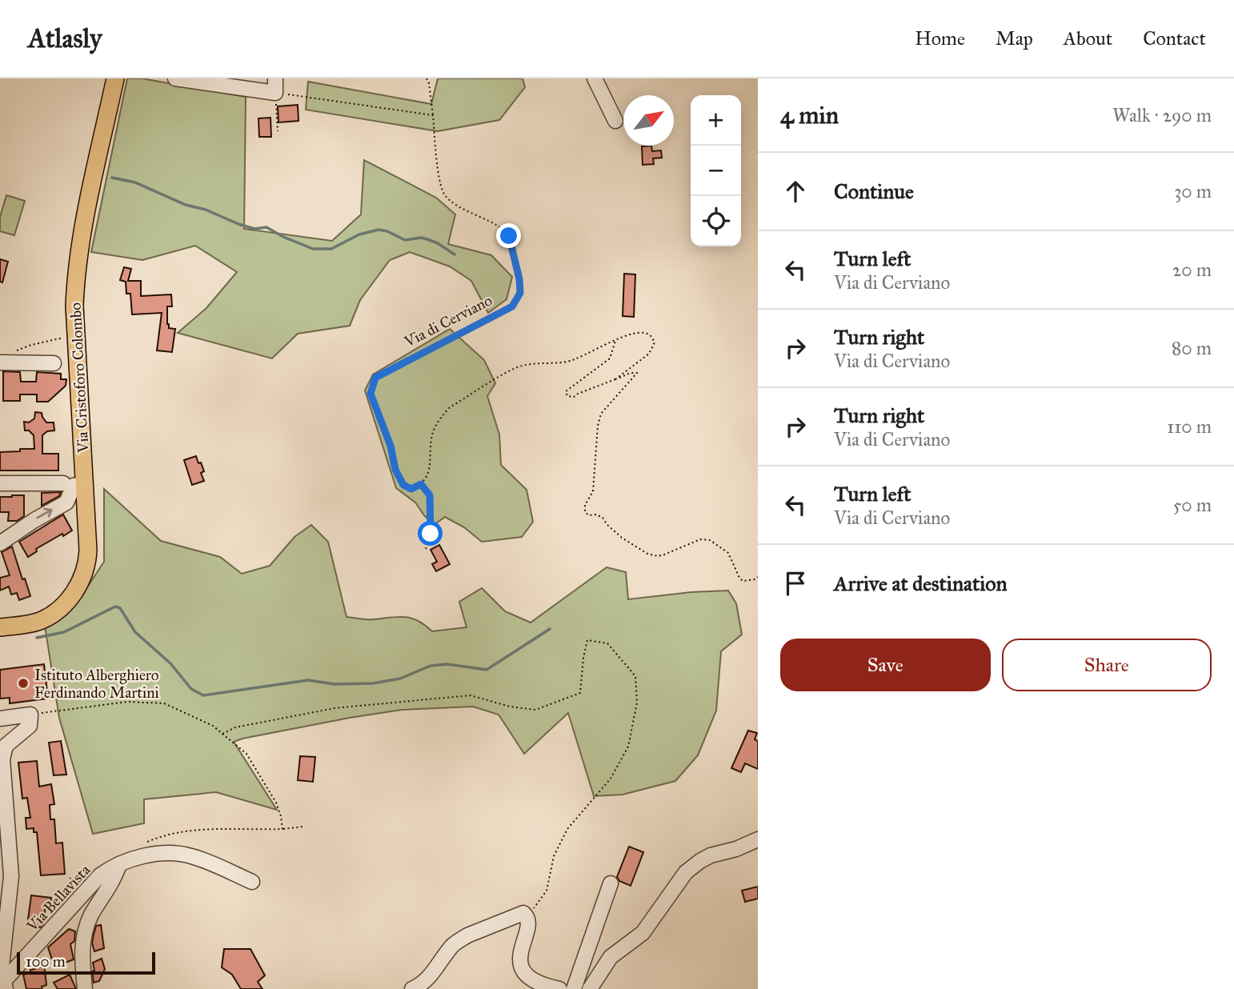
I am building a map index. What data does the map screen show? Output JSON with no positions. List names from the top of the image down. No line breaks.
{"streets":{"main road":["Via Cristoforo Colombo"],"street":["Via Bellavista"],"path":["Via di Cerviano"]},"places":["Istituto Alberghiero Ferdinando Martini"],"scale_bar":"100 m","north":"top right","page":{"header":"Atlasly","nav":["Home","Map","About","Contact"],"heading":["4 min","Walk · 290 m"],"map_buttons":["+","−"],"list":[["Continue","30 m"],["Turn left","Via di Cerviano","20 m"],["Turn right","Via di Cerviano","80 m"],["Turn right","Via di Cerviano","110 m"],["Turn left","Via di Cerviano","50 m"],"Arrive at destination"],"buttons":["Save","Share"],"scale":"100 m"}}
